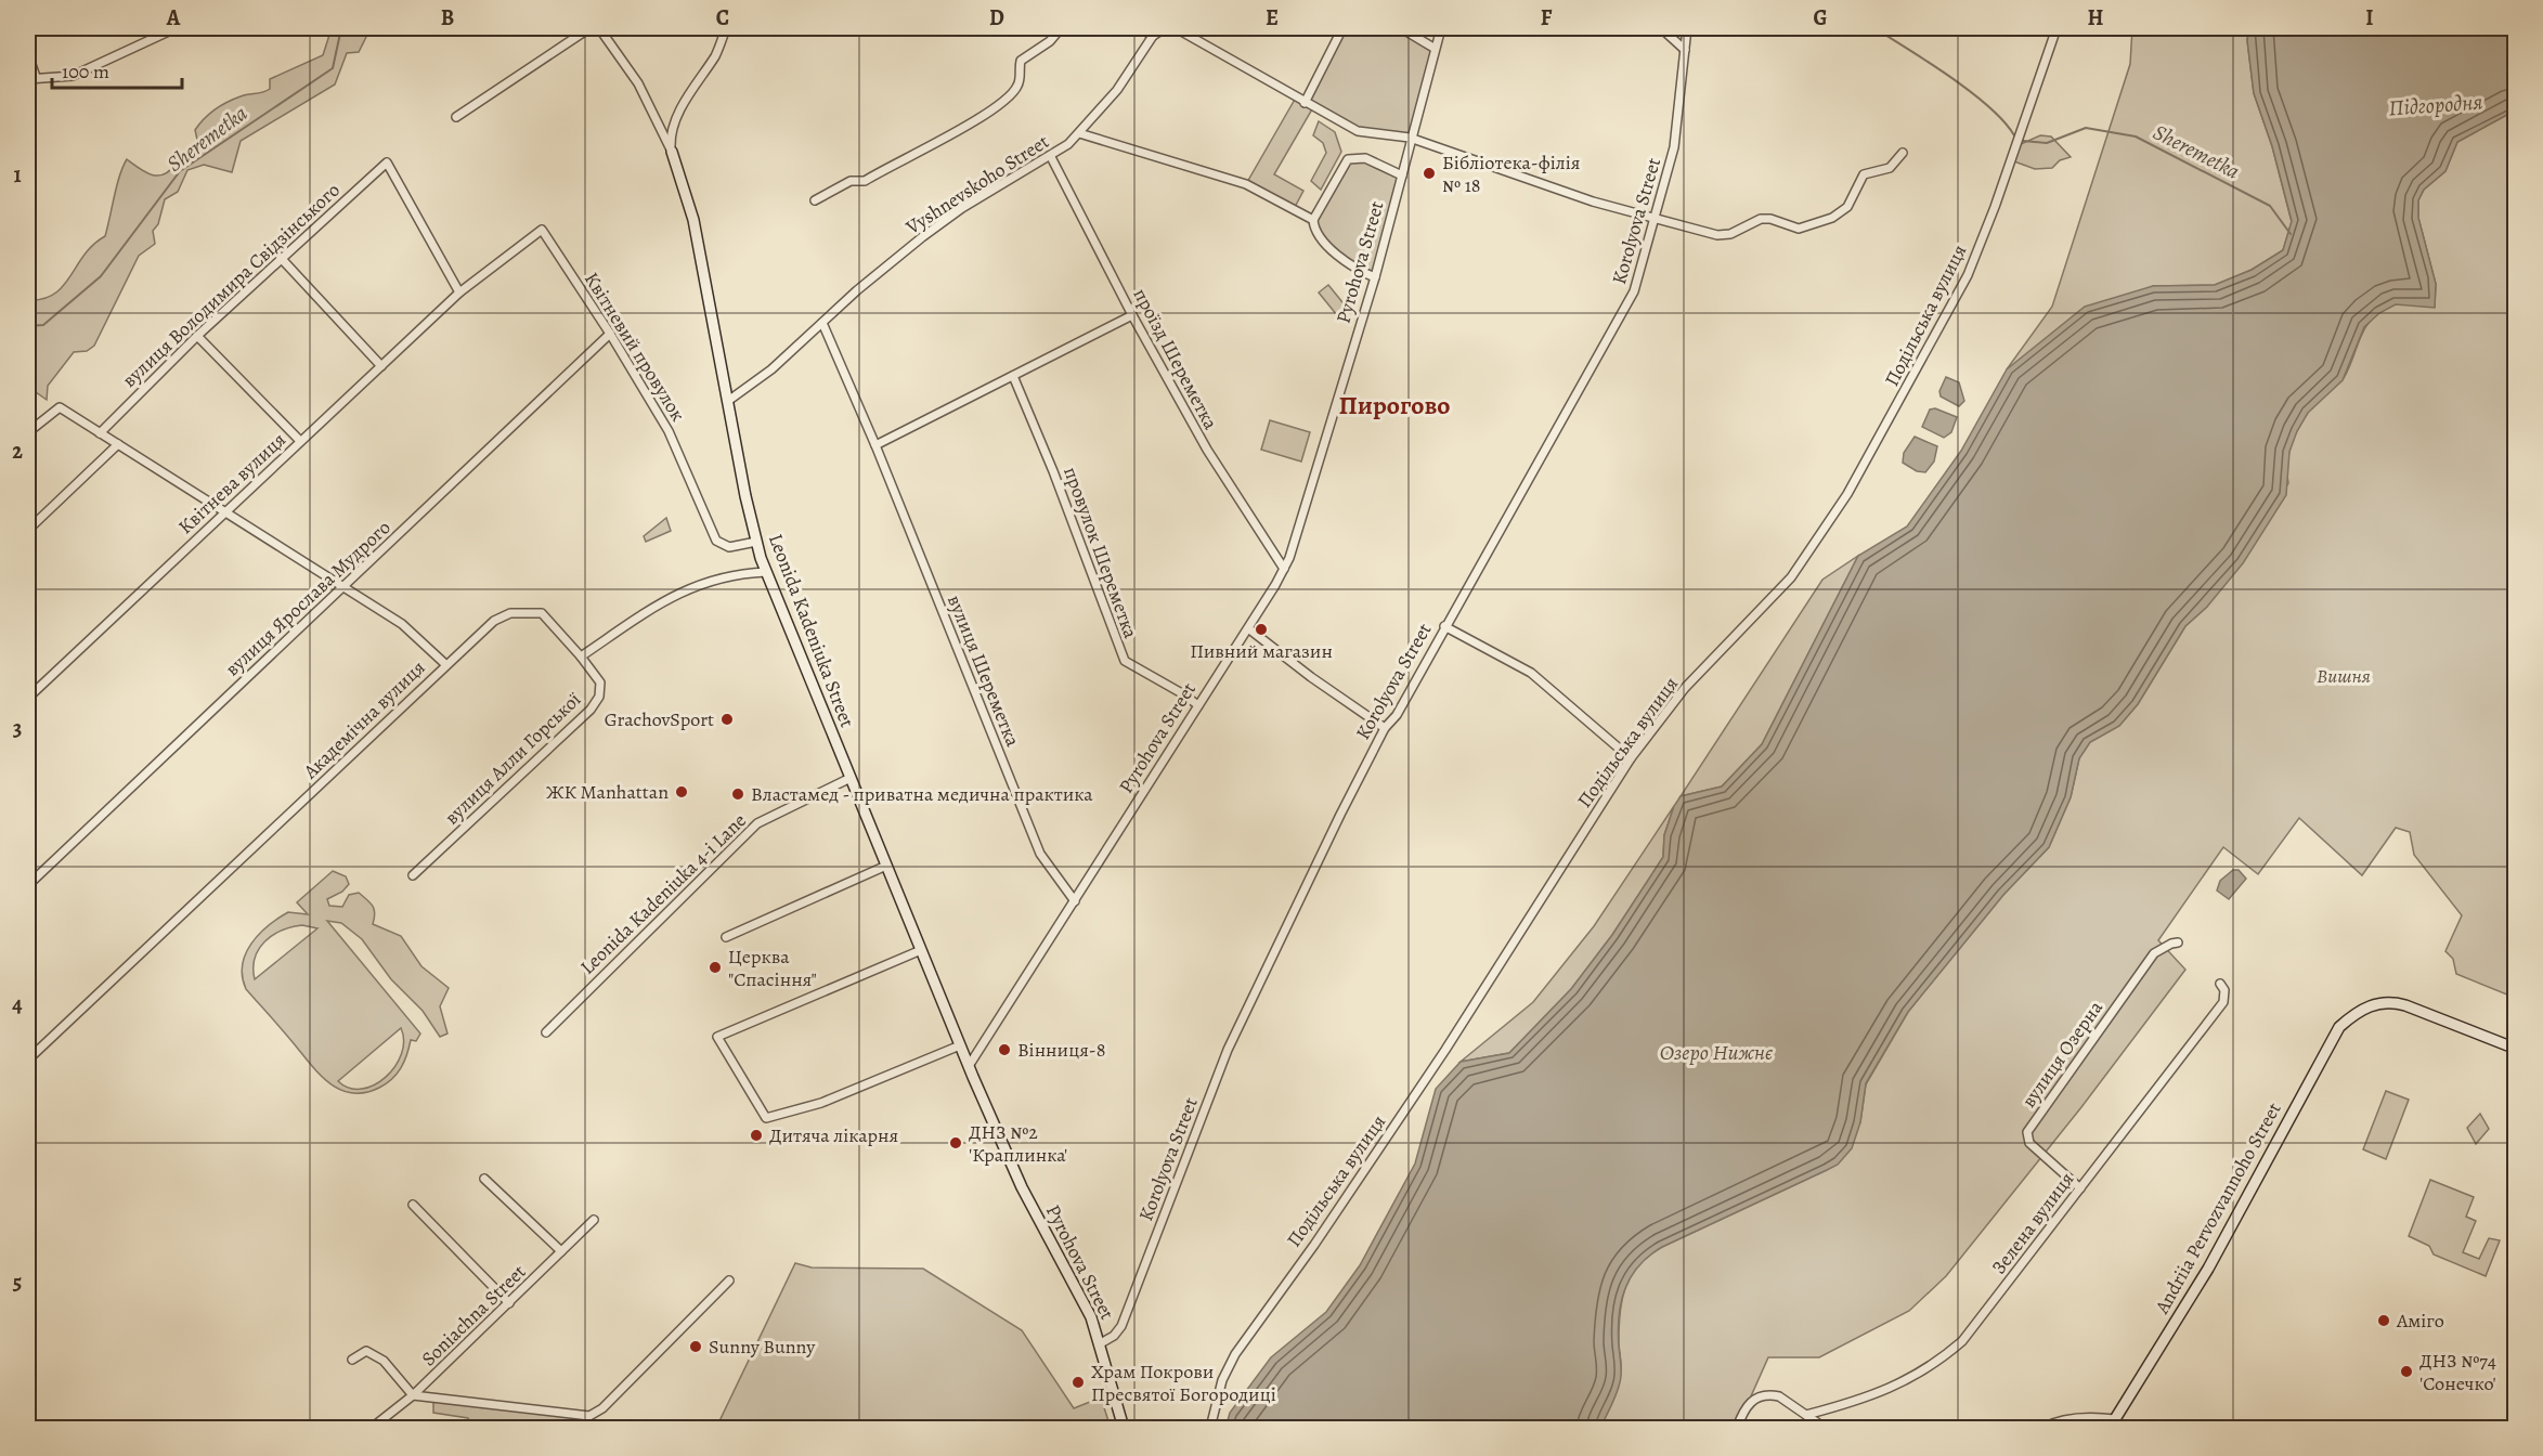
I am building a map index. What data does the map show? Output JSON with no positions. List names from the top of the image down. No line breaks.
{"streets":{"street":["Vyshnevskoho Street","Korolyova Street","Pyrohova Street","вулиця Володимира Свідзінського","Подільська вулиця","Квітневий провулок","проїзд Шереметка","Квітнева вулиця","провулок Шереметка","вулиця Ярослава Мудрого","Leonida Kadeniuka Street","вулиця Шереметка","Академічна вулиця","вулиця Алли Горської","Leonida Kadeniuka 4-i Lane","вулиця Озерна","Andriia Pervozvannoho Street","Зелена вулиця","Soniachna Street"]},"crossings":[["Vyshnevskoho Street","проїзд Шереметка"],["Vyshnevskoho Street","Leonida Kadeniuka Street"],["Vyshnevskoho Street","вулиця Шереметка"],["Korolyova Street","Pyrohova Street"],["Pyrohova Street","проїзд Шереметка"],["Pyrohova Street","провулок Шереметка"],["Pyrohova Street","Leonida Kadeniuka Street"],["Pyrohova Street","вулиця Шереметка"],["вулиця Володимира Свідзінського","Квітневий провулок"],["вулиця Володимира Свідзінського","Квітнева вулиця"],["Квітневий провулок","Квітнева вулиця"],["Квітневий провулок","вулиця Ярослава Мудрого"],["Квітневий провулок","Leonida Kadeniuka Street"],["Leonida Kadeniuka Street","Leonida Kadeniuka 4-i Lane"],["Академічна вулиця","вулиця Алли Горської"],["вулиця Озерна","Зелена вулиця"]],"districts":["Пирогово"],"water":["Підгородня","Sheremetka","Озеро Нижнє"],"parks":["Вишня"],"places":["Бібліотека-філія № 18","Пивний магазин","GrachovSport","ЖК Manhattan","Властамед - приватна медична практика","Церква \"Спасіння\"","Вінниця-8","Дитяча лікарня","ДНЗ №2 'Краплинка'","Аміго","Sunny Bunny","ДНЗ №74 'Сонечко'","Храм Покрови Пресвятої Богородиці"],"scale_bar":"100 m","grid":{"columns":["A","B","C","D","E","F","G","H","I"],"rows":["1","2","3","4","5"]}}
